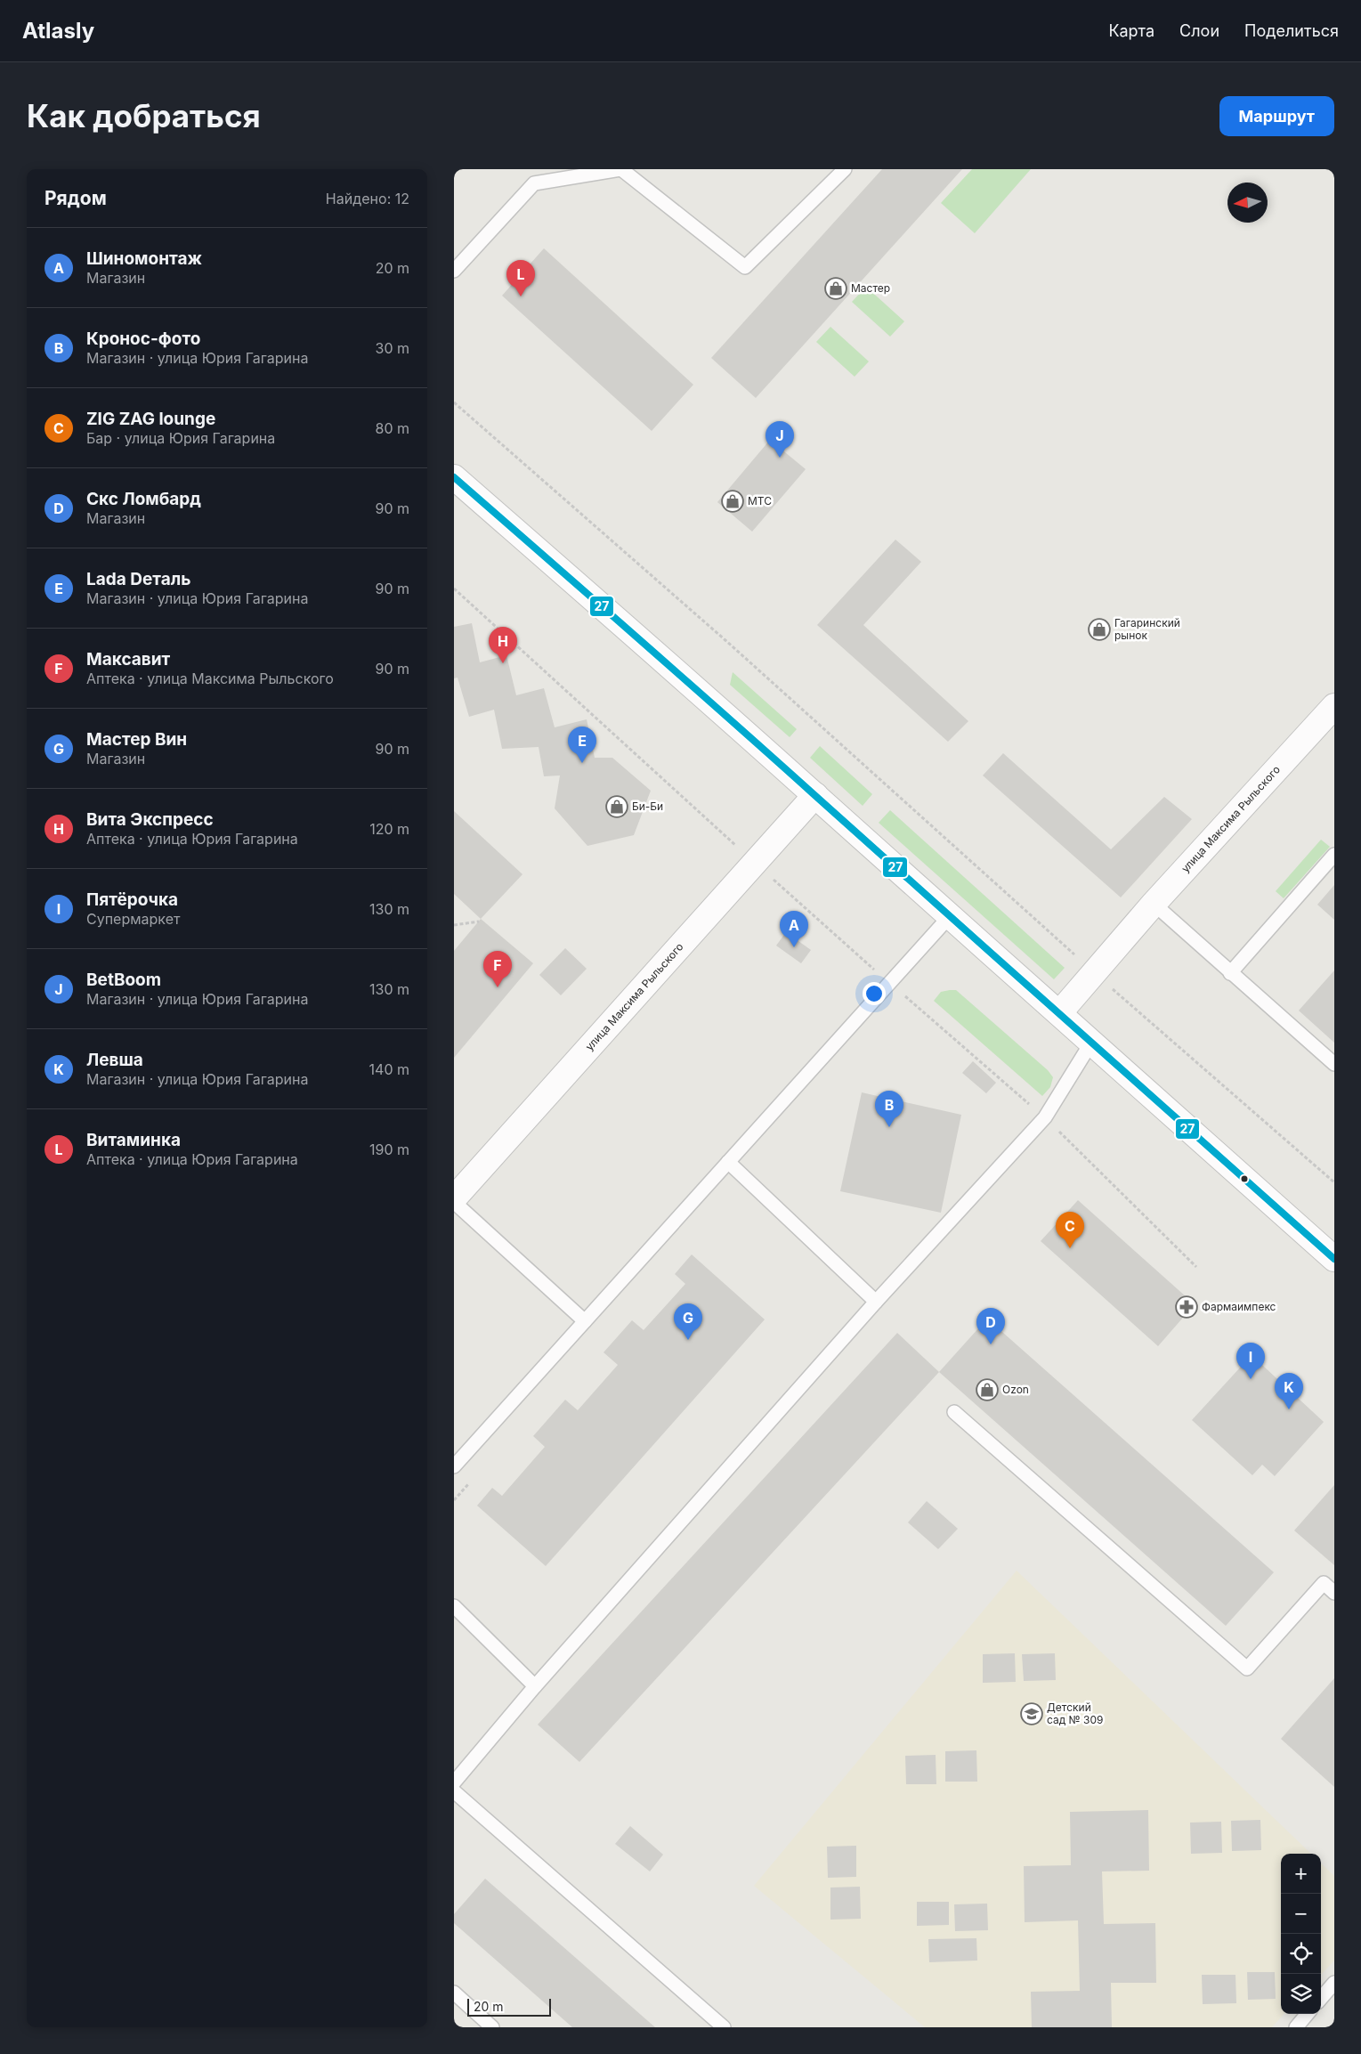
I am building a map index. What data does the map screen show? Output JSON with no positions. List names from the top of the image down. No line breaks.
{"streets":{"main road":["улица Максима Рыльского"]},"places":{"shop":["Мастер","МТС","Гагаринский рынок","Би-Би","Ozon"],"pharmacy":["Фармаимпекс"],"school or university":["Детский сад № 309"]},"lines":["transit line 27"],"scale_bar":"20 m","north":"left","page":{"header":"Atlasly","nav":["Карта","Слои","Поделиться"],"buttons":"Маршрут","title":"Как добраться","heading":["Рядом","Найдено: 12"],"list":[{"mark":"A","name":"Шиномонтаж","note":"Магазин","value":"20 m"},{"mark":"B","name":"Кронос-фото","note":"Магазин · улица Юрия Гагарина","value":"30 m"},{"mark":"C","name":"ZIG ZAG lounge","note":"Бар · улица Юрия Гагарина","value":"80 m"},{"mark":"D","name":"Скс Ломбард","note":"Магазин","value":"90 m"},{"mark":"E","name":"Lada Dеталь","note":"Магазин · улица Юрия Гагарина","value":"90 m"},{"mark":"F","name":"Максавит","note":"Аптека · улица Максима Рыльского","value":"90 m"},{"mark":"G","name":"Мастер Вин","note":"Магазин","value":"90 m"},{"mark":"H","name":"Вита Экспресс","note":"Аптека · улица Юрия Гагарина","value":"120 m"},{"mark":"I","name":"Пятёрочка","note":"Супермаркет","value":"130 m"},{"mark":"J","name":"BetBoom","note":"Магазин · улица Юрия Гагарина","value":"130 m"},{"mark":"K","name":"Левша","note":"Магазин · улица Юрия Гагарина","value":"140 m"},{"mark":"L","name":"Витаминка","note":"Аптека · улица Юрия Гагарина","value":"190 m"}],"pins":["L","J","H","E","A","F","B","C","G","D","I","K"],"map_buttons":["+","−"],"scale":"20 m"}}
